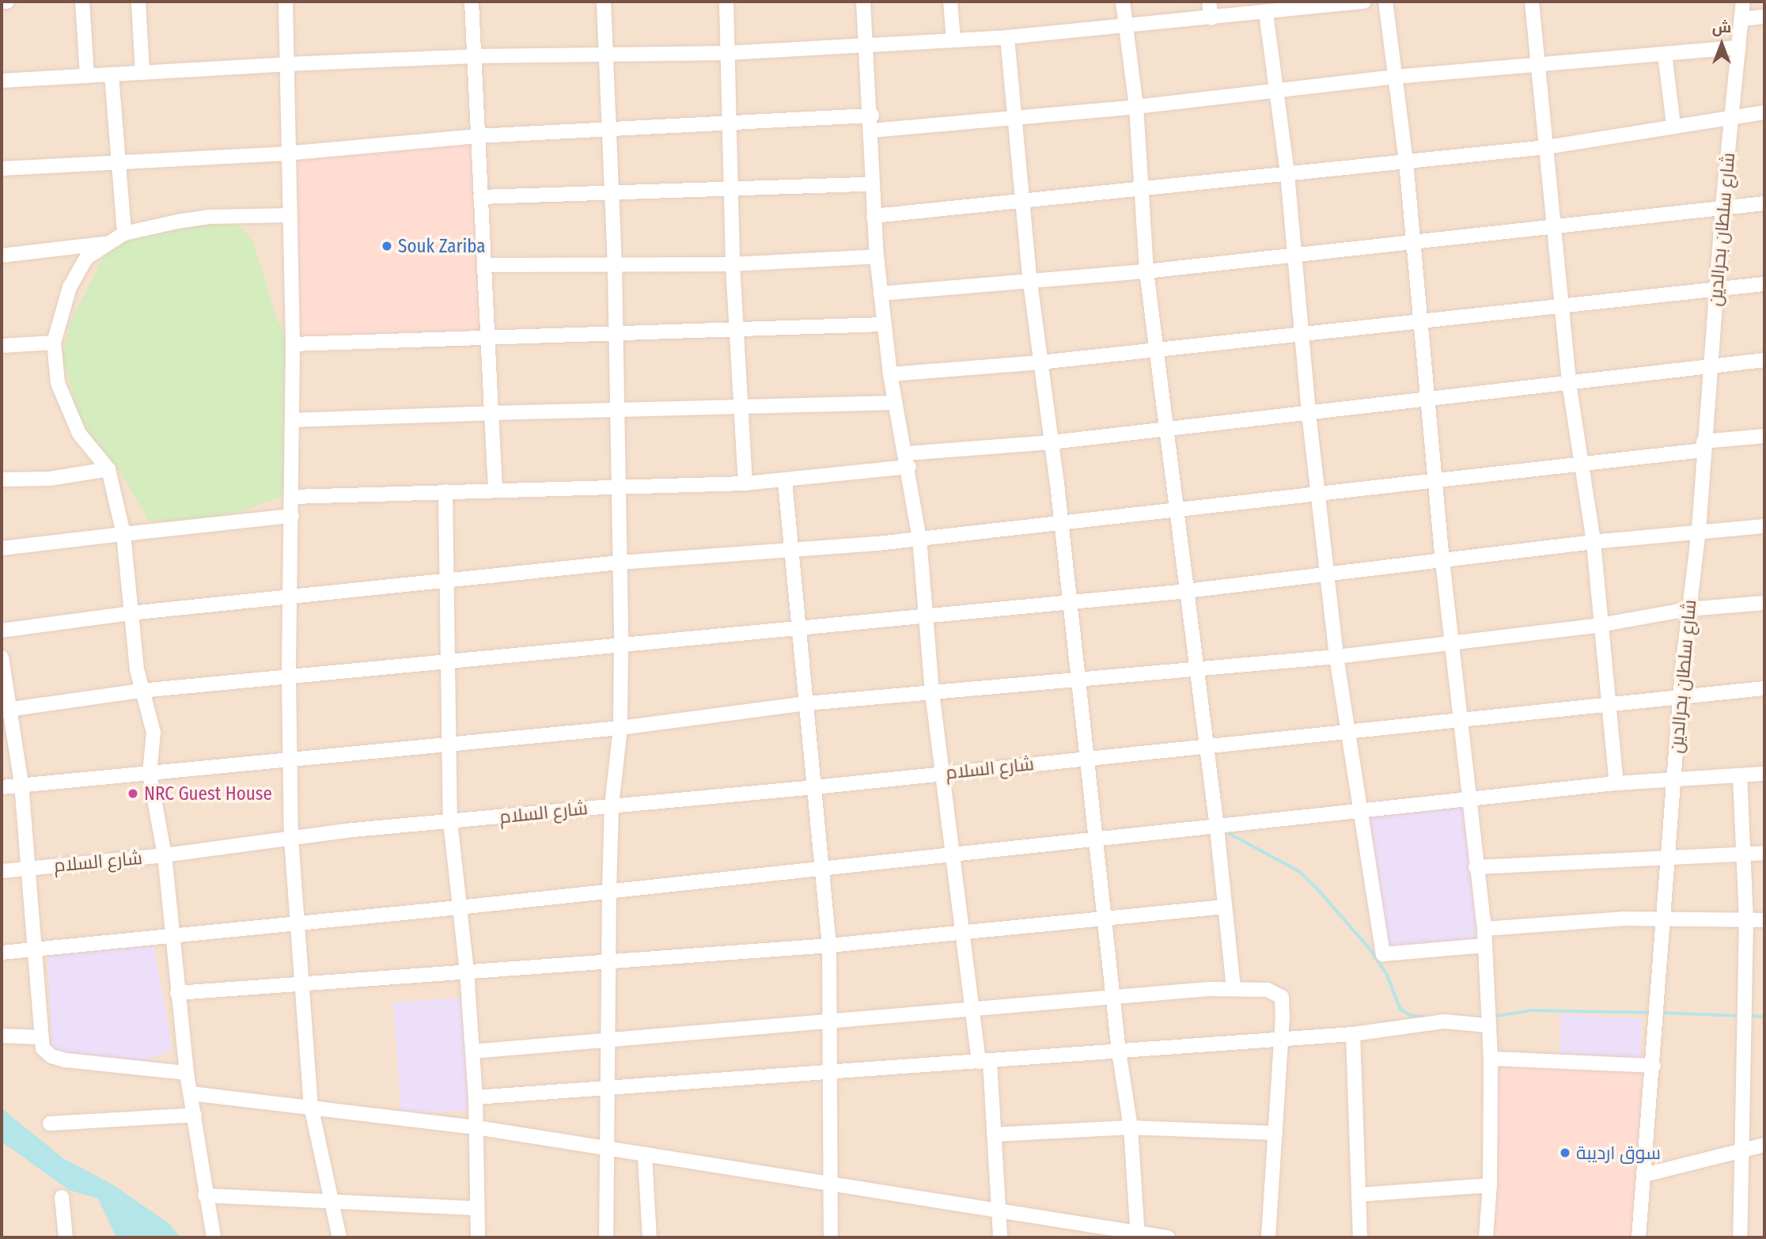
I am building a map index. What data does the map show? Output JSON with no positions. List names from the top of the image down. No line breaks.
{"streets":{"street":["شارع سلطان بحرالدين","شارع السلام"]},"crossings":[["شارع سلطان بحرالدين","شارع السلام"]],"places":["Souk Zariba","NRC Guest House","سوق ارديبة"],"north":"top"}
